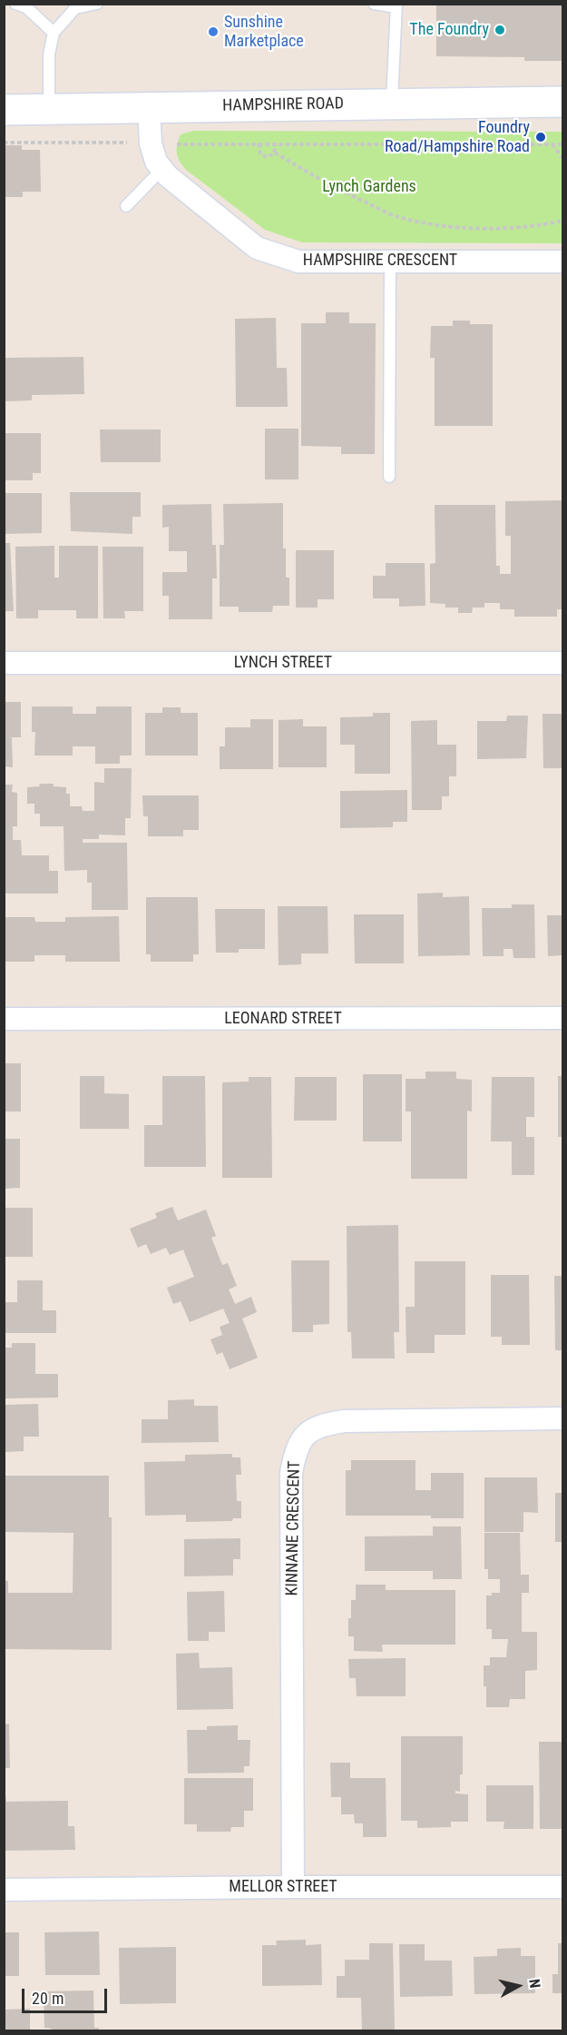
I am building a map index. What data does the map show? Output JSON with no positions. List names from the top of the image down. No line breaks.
{"streets":{"street":["HAMPSHIRE ROAD","HAMPSHIRE CRESCENT","LYNCH STREET","LEONARD STREET","KINNANE CRESCENT","MELLOR STREET"]},"crossings":[["HAMPSHIRE ROAD","HAMPSHIRE CRESCENT"],["KINNANE CRESCENT","MELLOR STREET"]],"parks":["Lynch Gardens"],"places":["The Foundry","Sunshine Marketplace","Foundry Road/Hampshire Road"],"scale_bar":"20 m","north":"right"}
